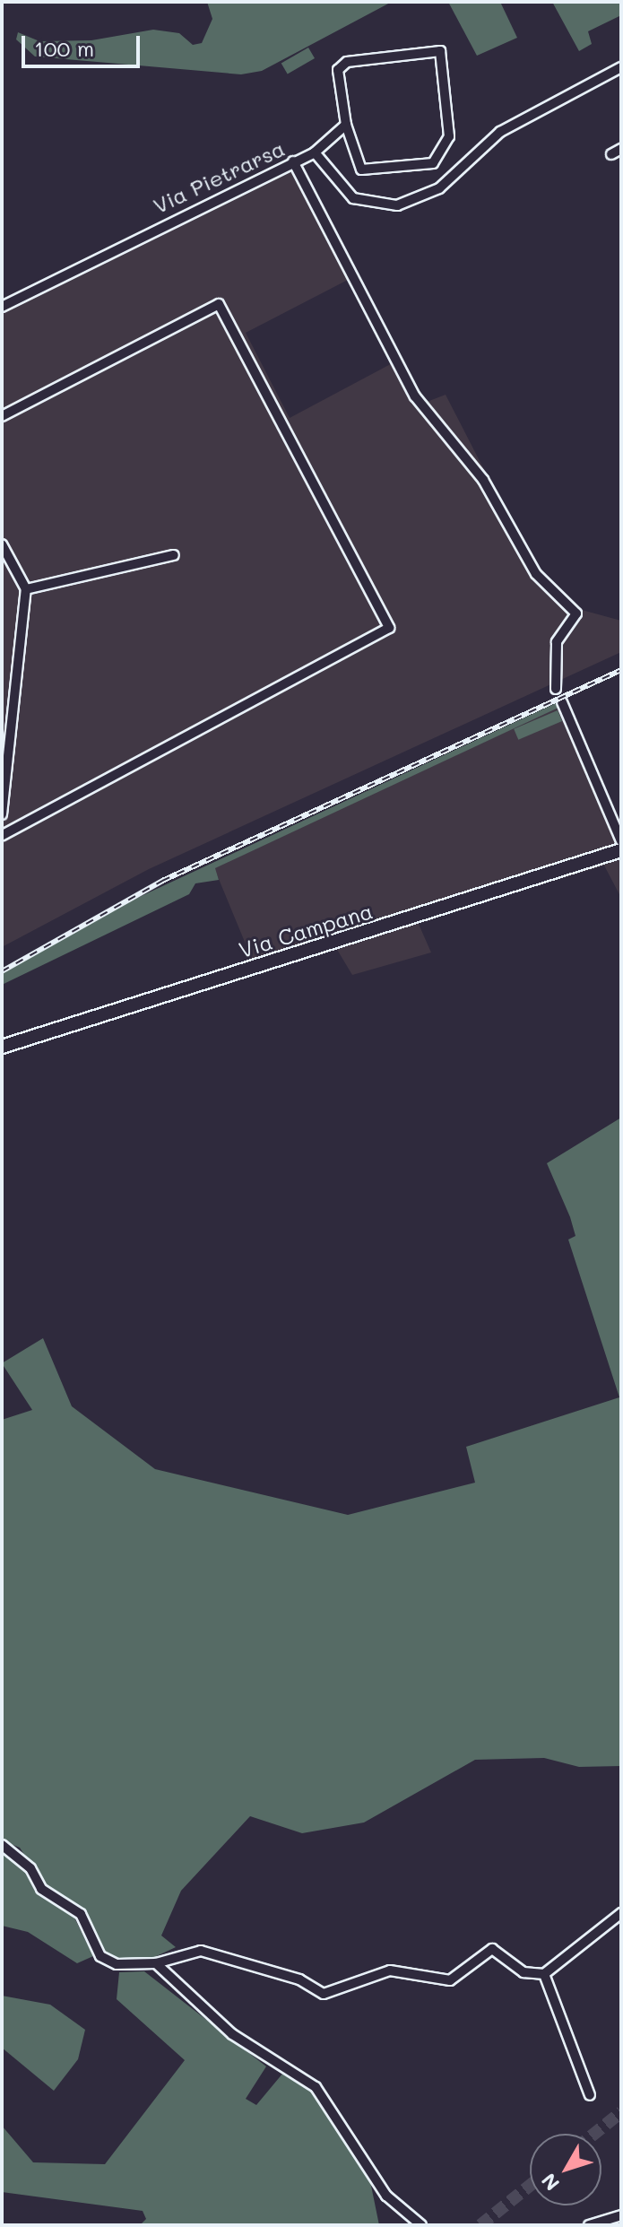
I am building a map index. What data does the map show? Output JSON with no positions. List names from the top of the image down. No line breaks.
{"streets":{"street":["Via Pietrarsa","Via Campana"]},"scale_bar":"100 m","north":"bottom left"}
